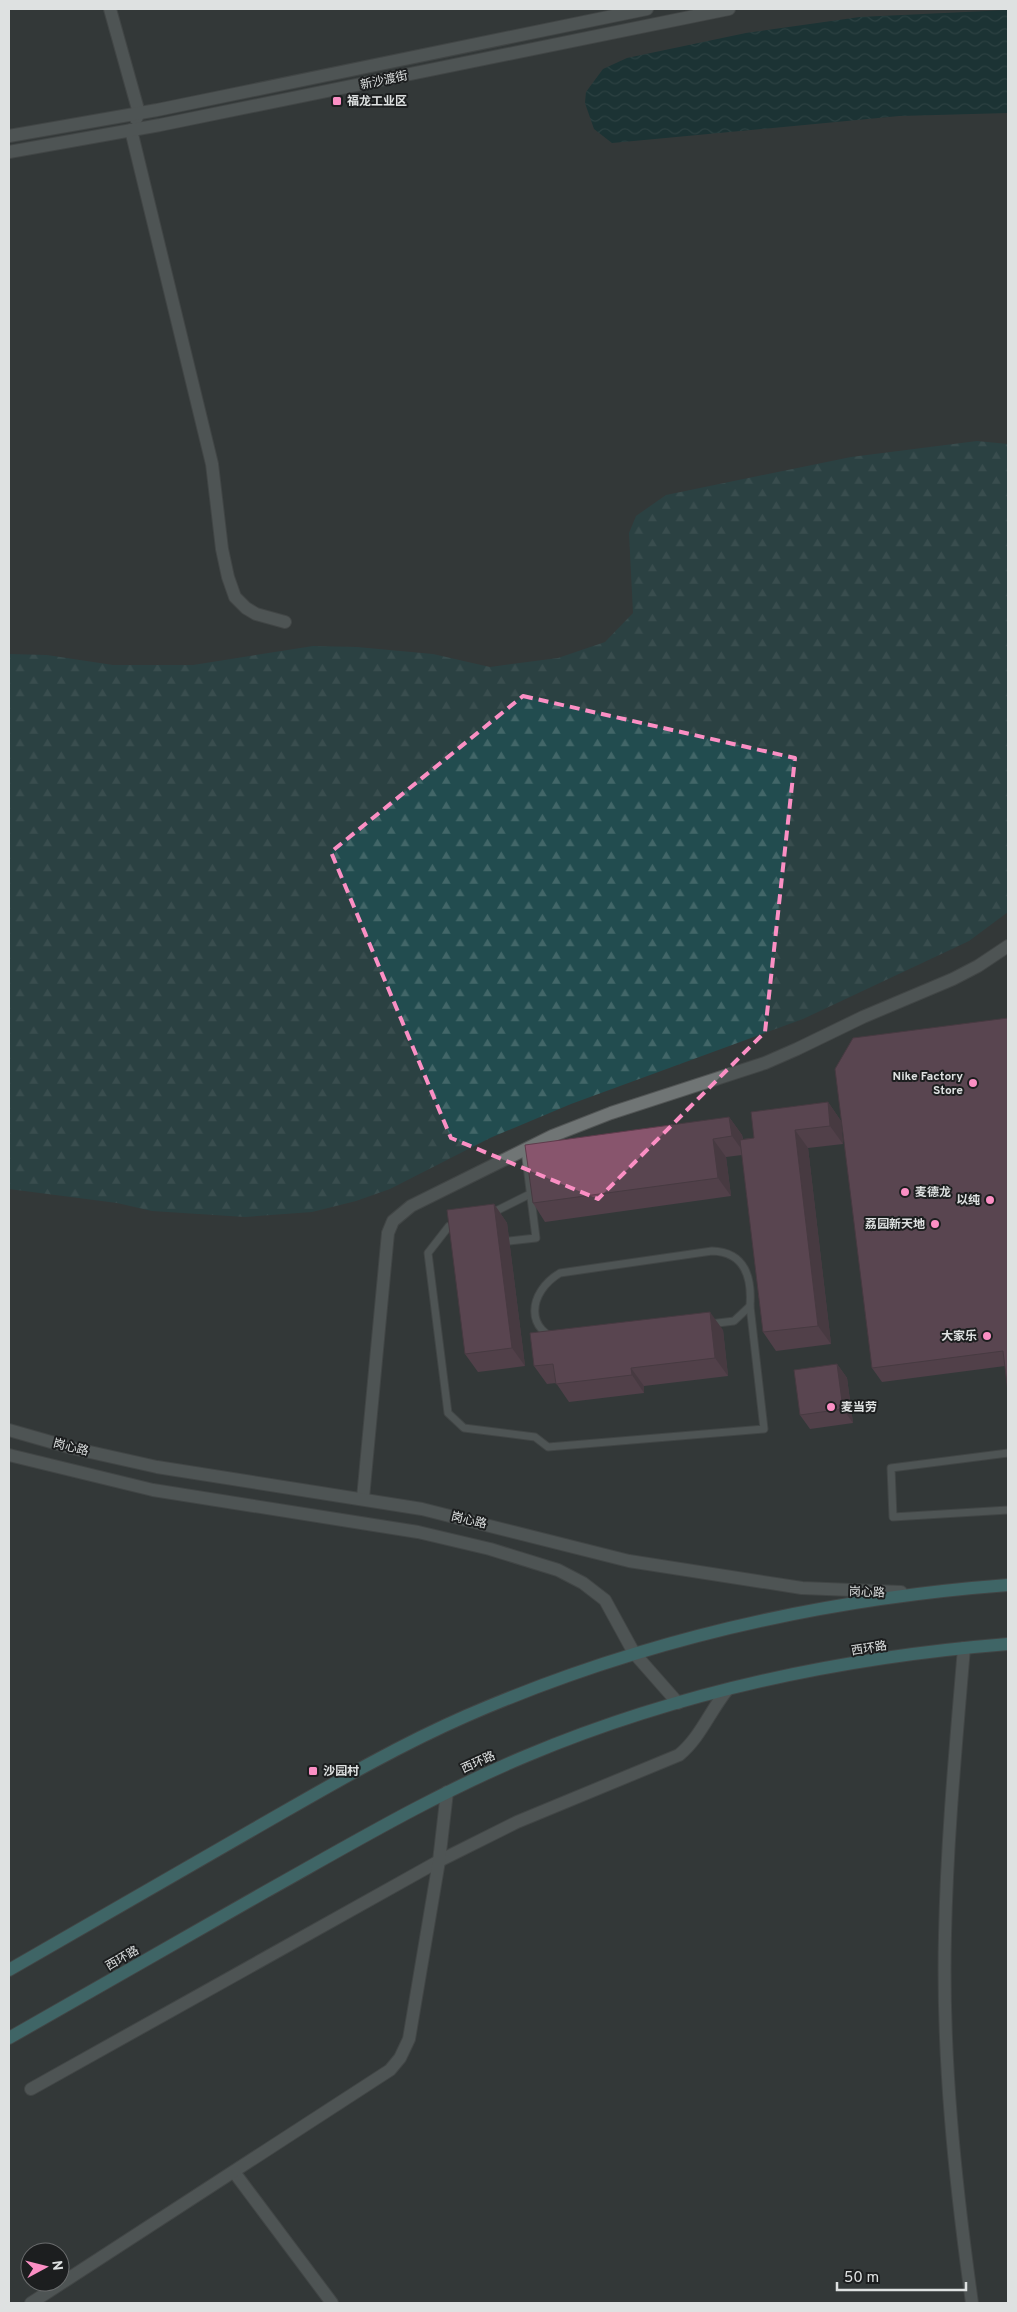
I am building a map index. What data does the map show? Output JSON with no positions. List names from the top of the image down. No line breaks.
{"streets":{"main road":["西环路"],"street":["新沙渡街","岗心路"]},"crossings":[["岗心路","西环路"]],"places":{"transit":["福龙工业区","沙园村"],"other":["Nike Factory Store","麦德龙","以纯","荔园新天地","大家乐","麦当劳"]},"scale_bar":"50 m","north":"right"}
